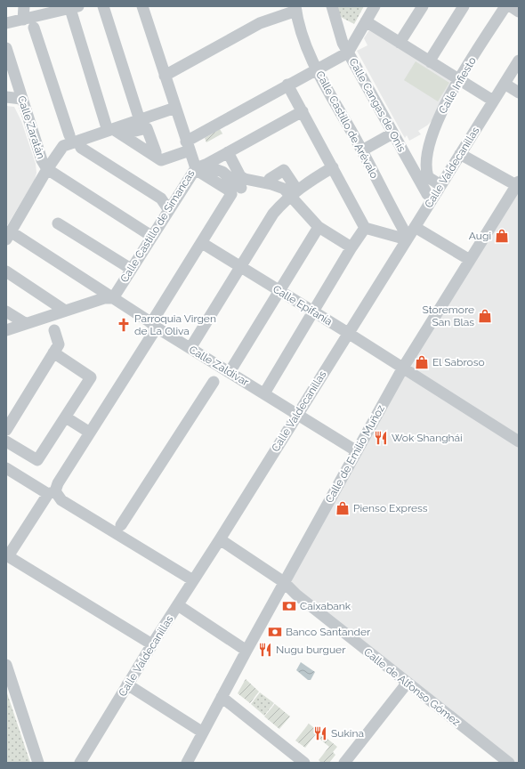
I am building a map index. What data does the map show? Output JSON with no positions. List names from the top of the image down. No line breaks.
{"streets":{"street":["Calle Infiesto","Calle Cangas de Onís","Calle Castillo de Arévalo","Calle Zaratán","Calle Valdecanillas","Calle Castillo de Simancas","Calle Epifanía","Calle Zaldívar","Calle de Emilio Muñoz","Calle de Alfonso Gómez"]},"crossings":[["Calle Infiesto","Calle Valdecanillas"],["Calle Cangas de Onís","Calle Valdecanillas"],["Calle Castillo de Arévalo","Calle Valdecanillas"],["Calle Zaratán","Calle Zaldívar"],["Calle Valdecanillas","Calle Epifanía"],["Calle Valdecanillas","Calle Zaldívar"],["Calle Valdecanillas","Calle de Alfonso Gómez"],["Calle Castillo de Simancas","Calle Zaldívar"],["Calle Epifanía","Calle de Emilio Muñoz"],["Calle Zaldívar","Calle de Emilio Muñoz"],["Calle de Emilio Muñoz","Calle de Alfonso Gómez"]],"places":{"shop":["Augi","Storemore San Blas","El Sabroso","Pienso Express"],"church":["Parroquia Virgen de La Oliva"],"restaurant":["Wok Shanghái","Nugu burguer","Sukina"],"bank":["Caixabank","Banco Santander"]}}
